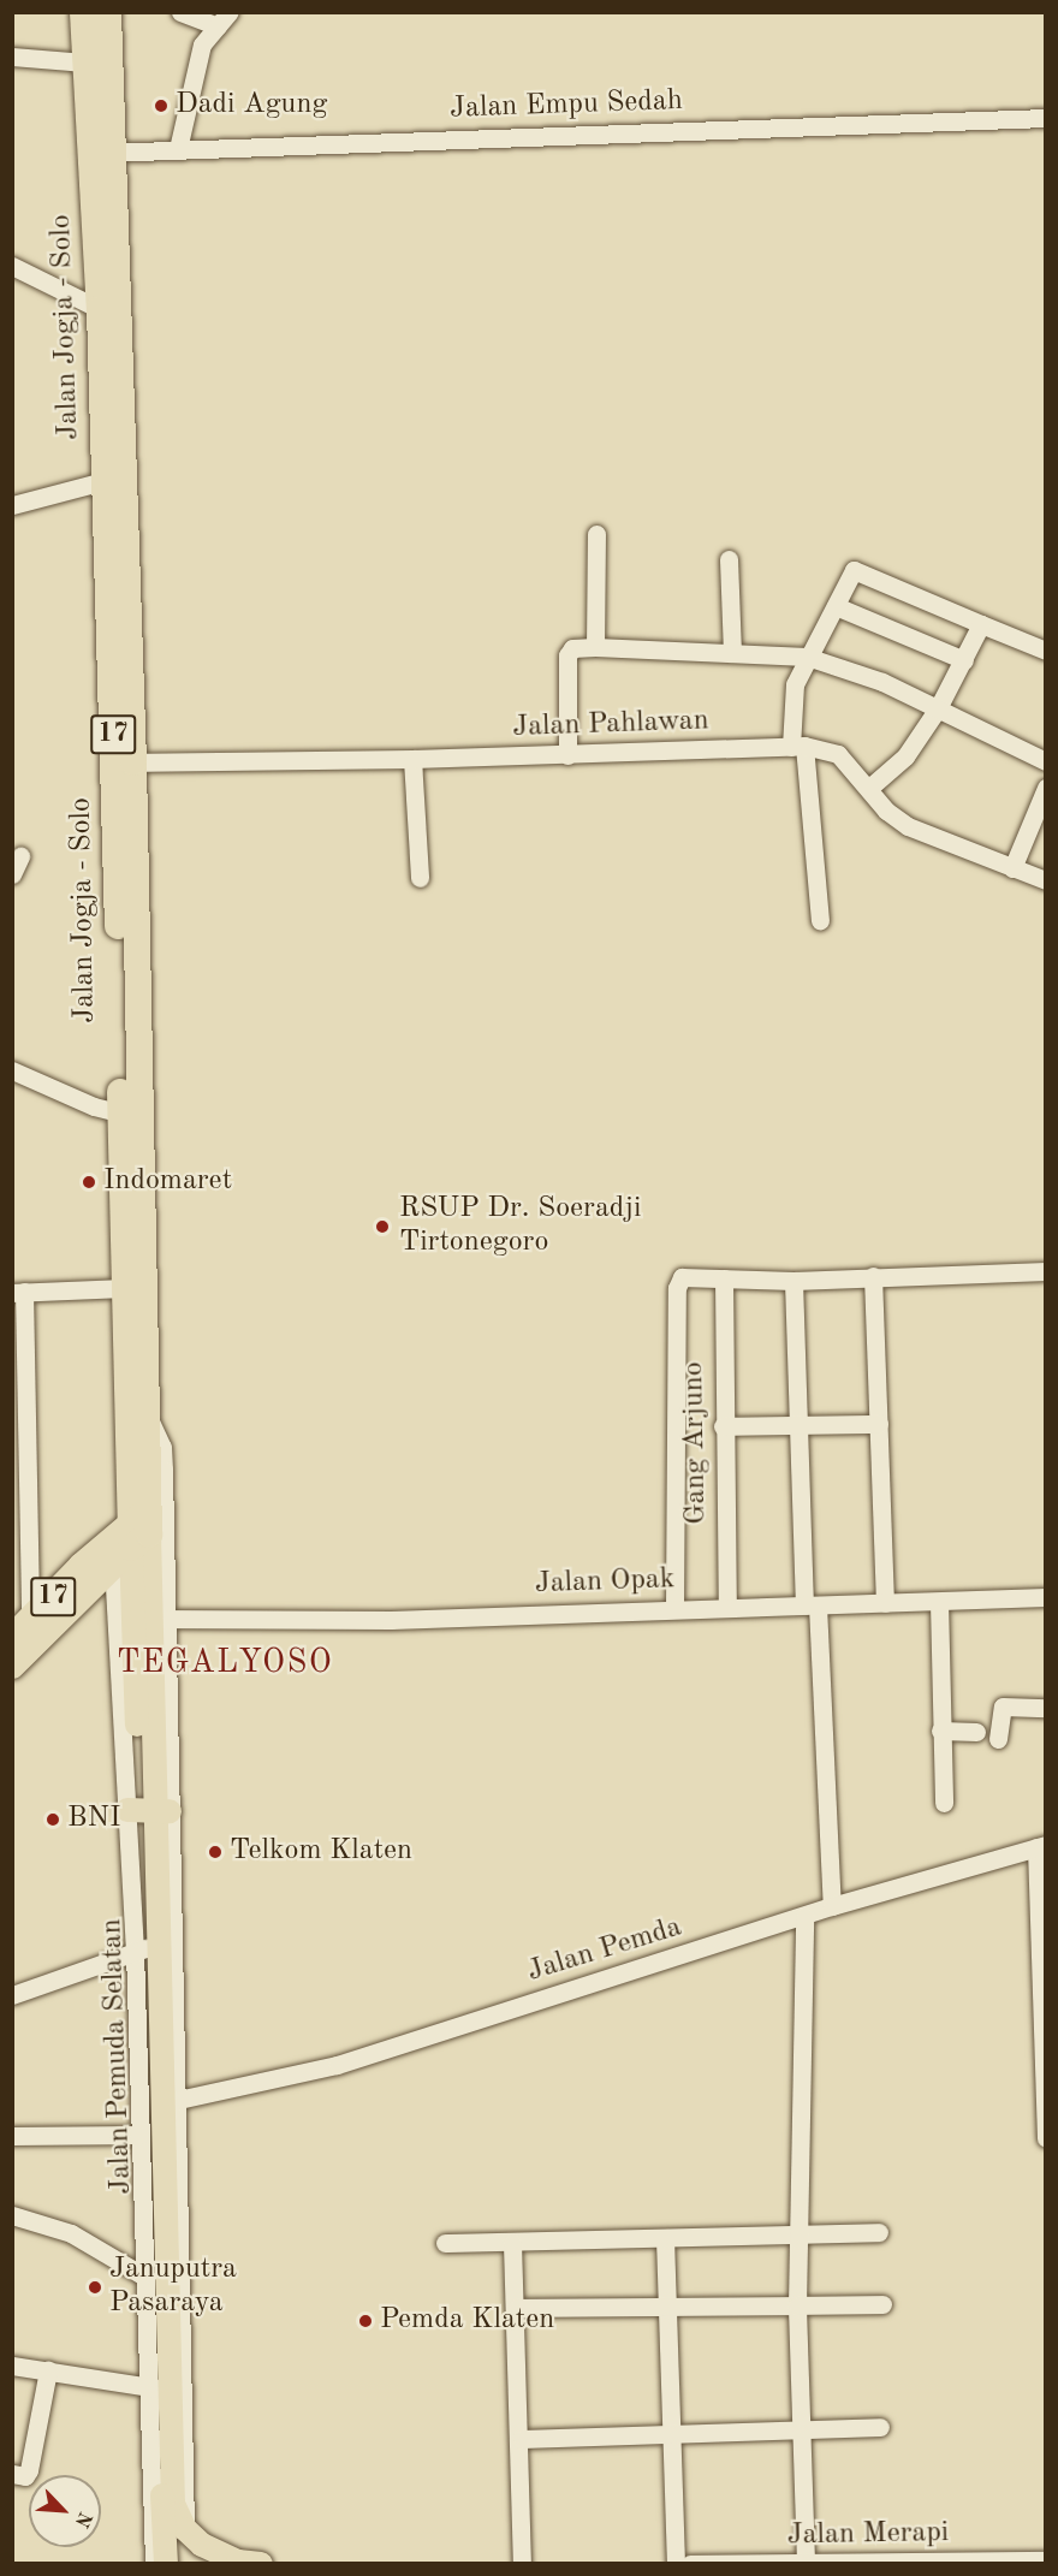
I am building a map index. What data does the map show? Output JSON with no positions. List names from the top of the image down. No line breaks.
{"streets":{"highway":["Jalan Jogja - Solo","17"],"main road":["Jalan Pemuda Selatan"],"street":["Jalan Empu Sedah","Jalan Pahlawan","Gang Arjuno","Jalan Opak","Jalan Pemda","Jalan Merapi"]},"crossings":[["Jalan Empu Sedah","Jalan Jogja - Solo"],["Jalan Jogja - Solo","Jalan Pahlawan"],["Jalan Jogja - Solo","17"],["Jalan Jogja - Solo","Jalan Pemuda Selatan"],["17","Jalan Pemuda Selatan"],["Gang Arjuno","Jalan Opak"],["Jalan Opak","Jalan Pemuda Selatan"],["Jalan Pemda","Jalan Pemuda Selatan"]],"districts":["TEGALYOSO"],"places":["Dadi Agung","Indomaret","RSUP Dr. Soeradji Tirtonegoro","BNI","Telkom Klaten","Januputra Pasaraya","Pemda Klaten"],"north":"bottom right"}
